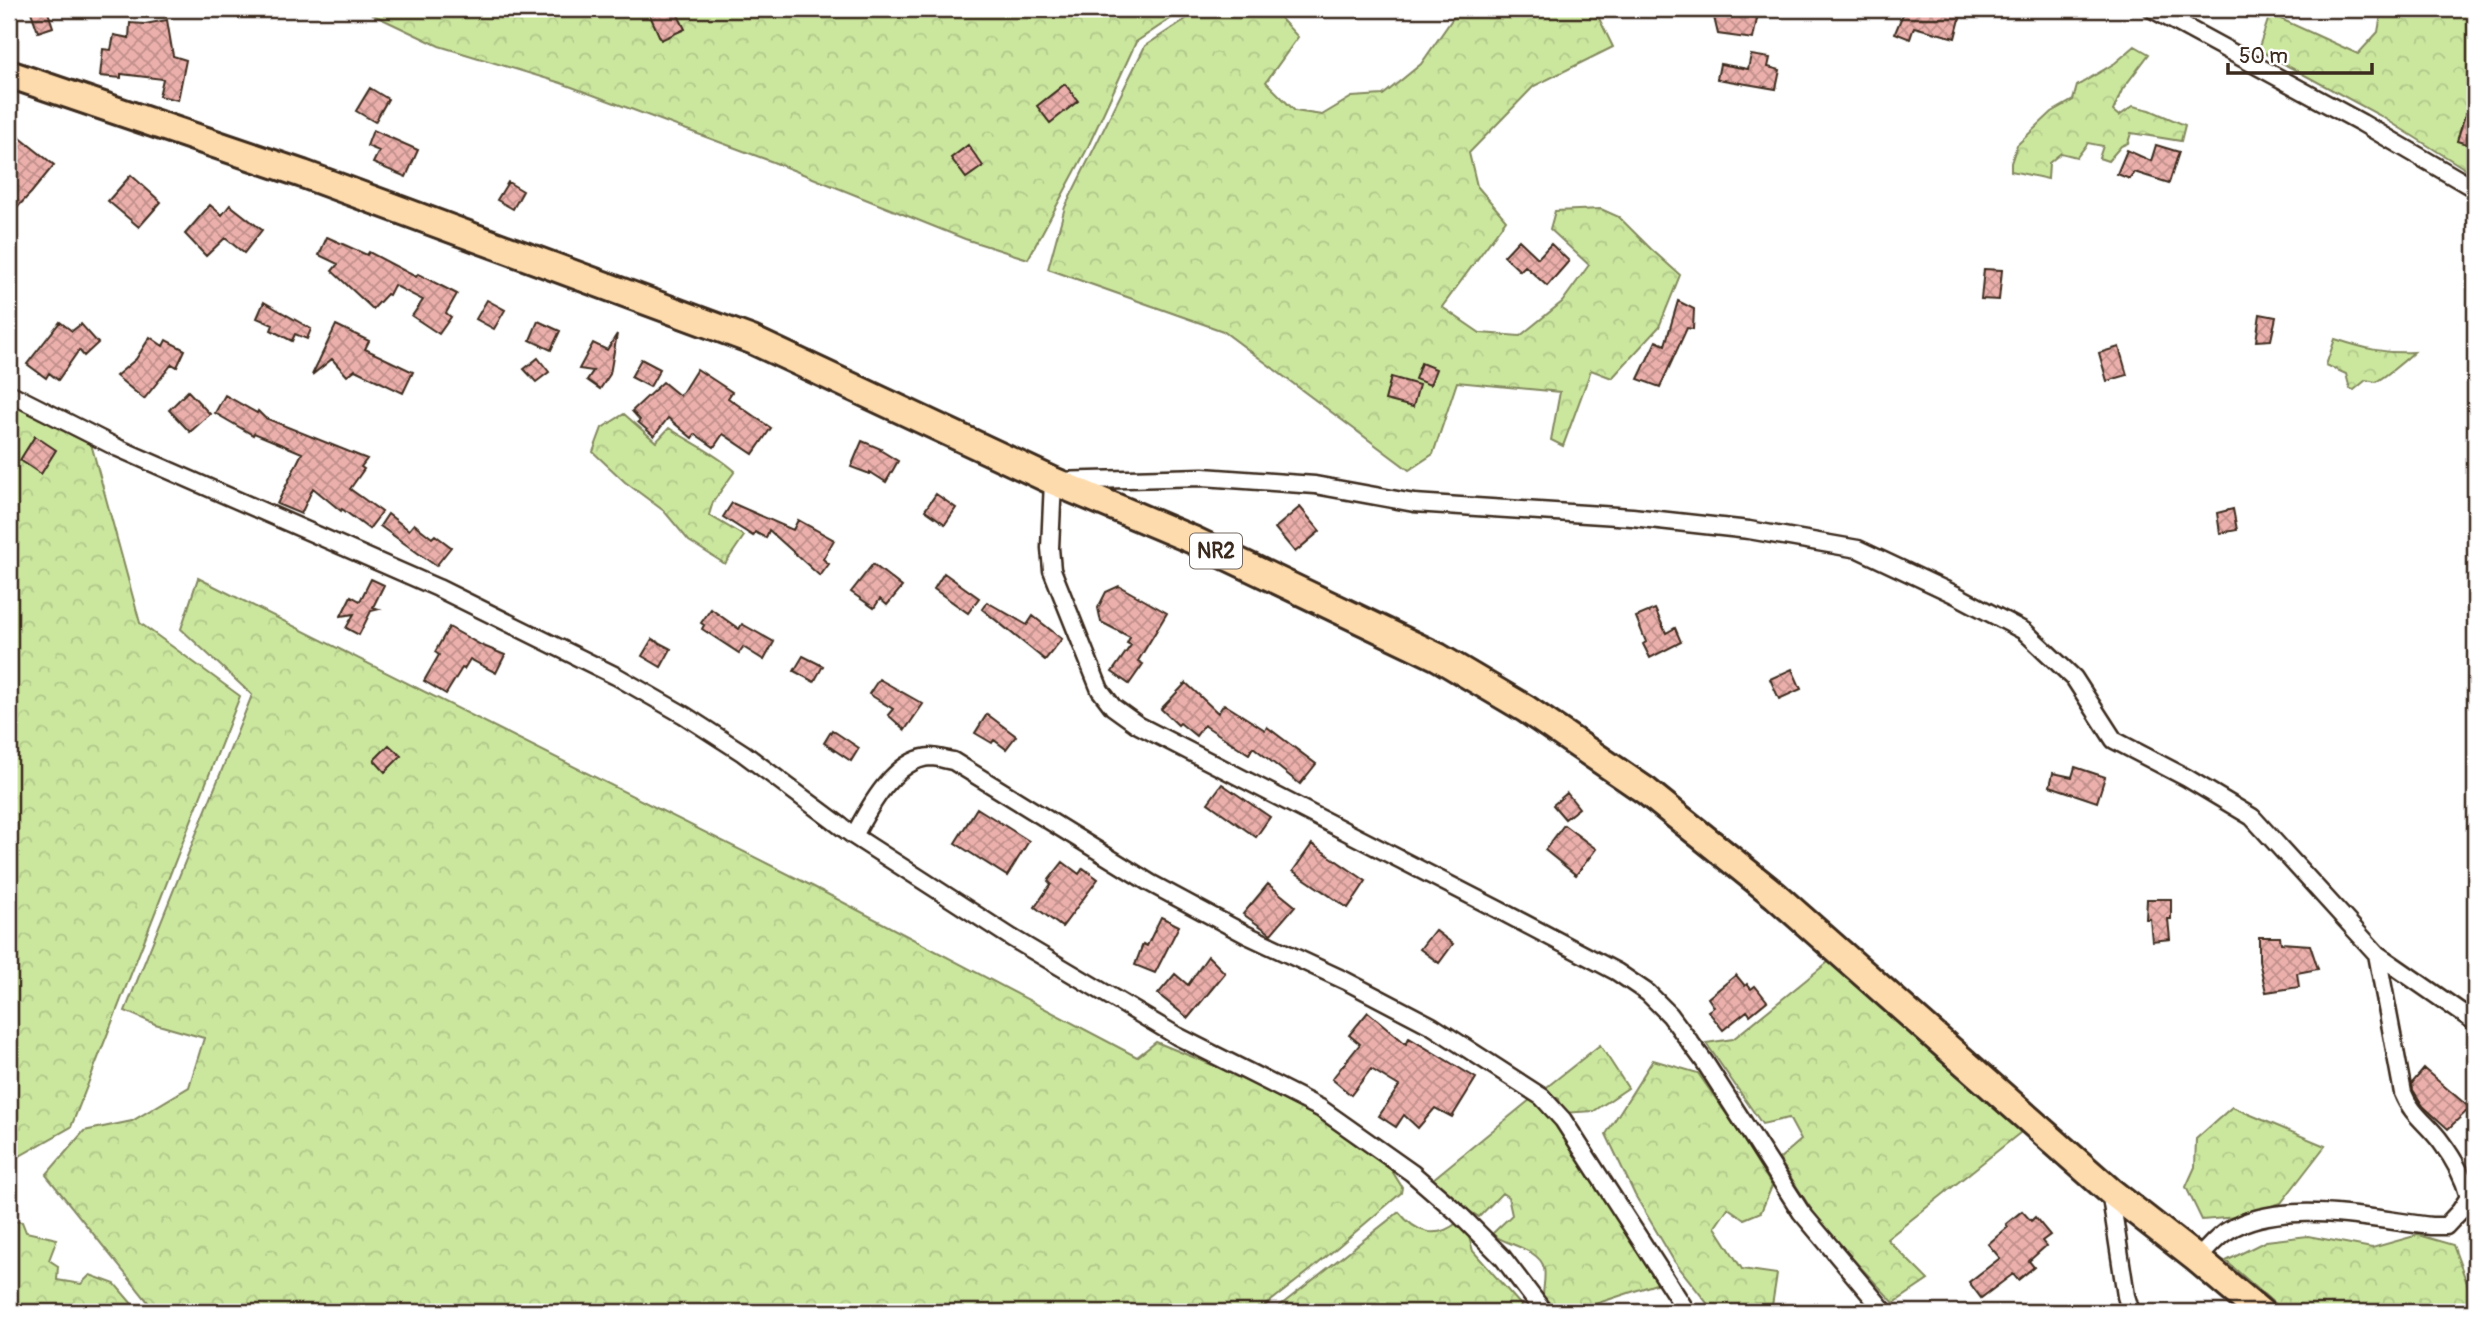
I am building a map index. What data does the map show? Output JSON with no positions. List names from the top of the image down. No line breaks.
{"streets":{"highway":["NR2"]},"scale_bar":"50 m"}
